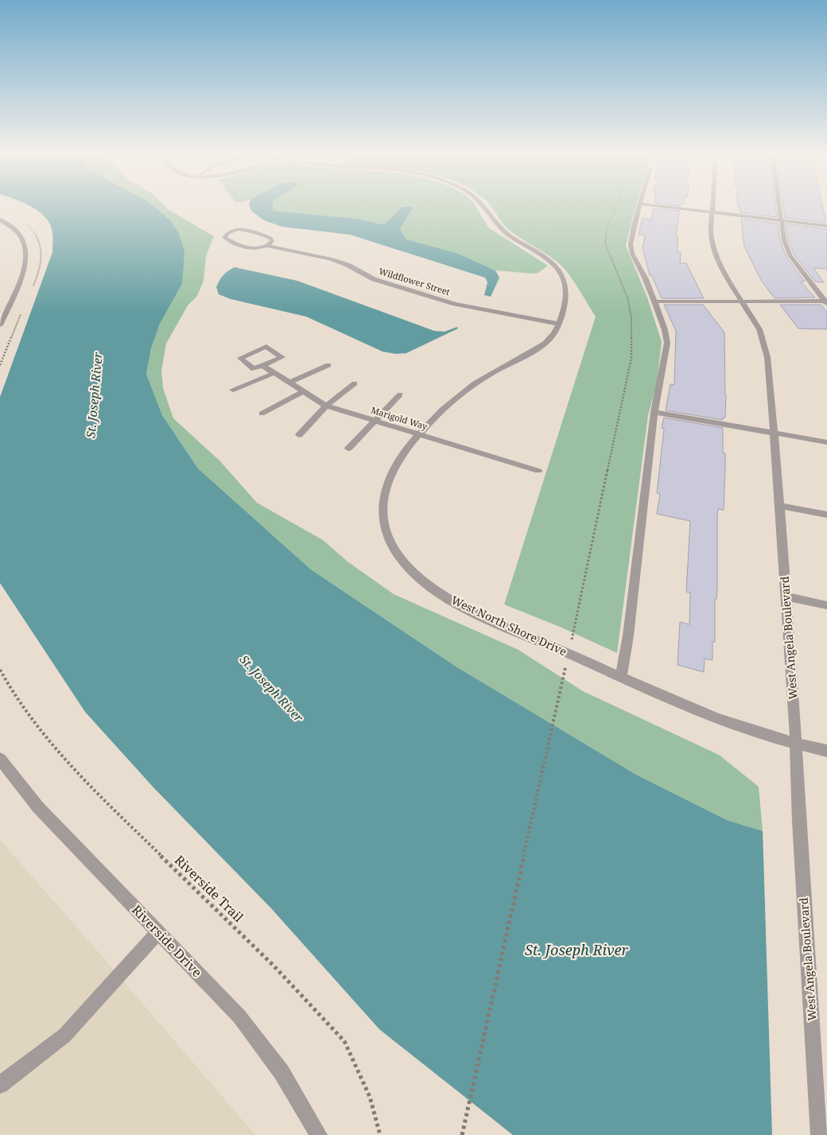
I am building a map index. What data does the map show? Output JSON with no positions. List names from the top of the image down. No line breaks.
{"streets":{"street":["Wildflower Street","Marigold Way","West North Shore Drive","West Angela Boulevard","Riverside Drive"],"path":["Riverside Trail"]},"crossings":[["Wildflower Street","West North Shore Drive"],["Marigold Way","West North Shore Drive"],["West North Shore Drive","West Angela Boulevard"]],"water":["St. Joseph River"]}
